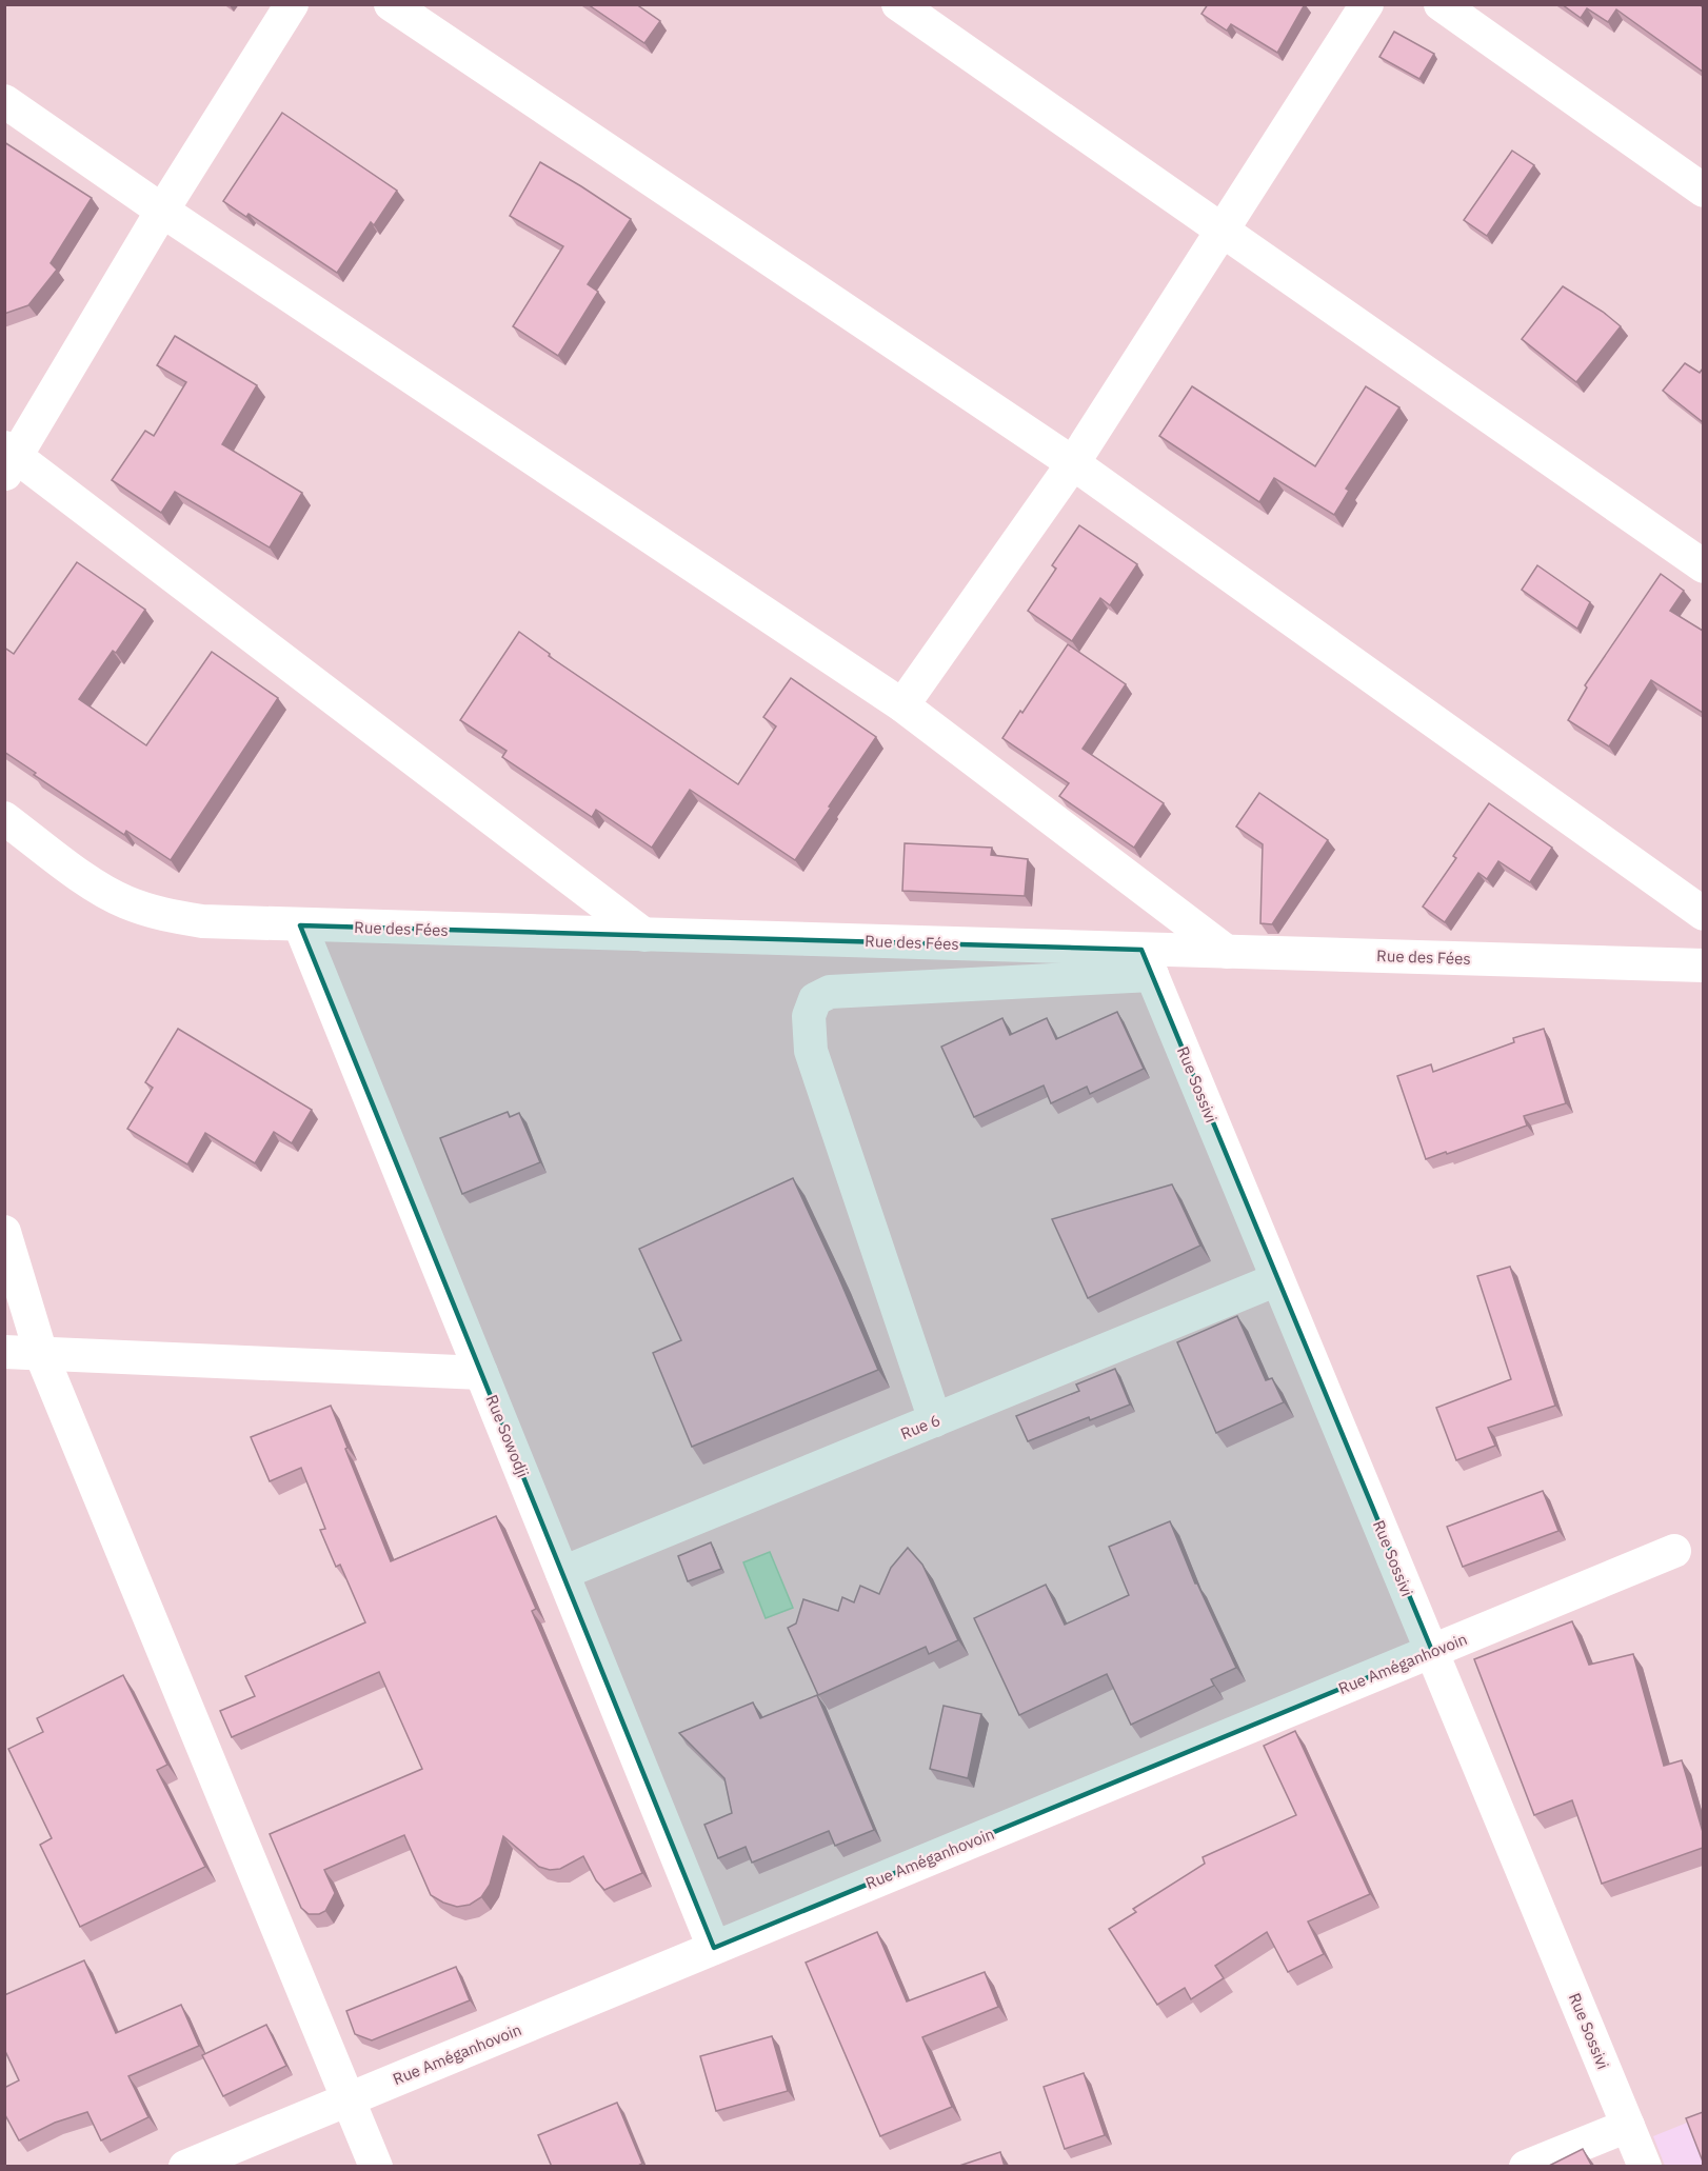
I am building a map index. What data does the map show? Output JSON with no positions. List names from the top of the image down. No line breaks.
{"streets":{"street":["Rue des Fées","Rue Sossivi","Rue 6","Rue Sowodji","Rue Améganhovoin"]},"crossings":[["Rue des Fées","Rue Sossivi"],["Rue des Fées","Rue Sowodji"],["Rue Sossivi","Rue 6"],["Rue Sossivi","Rue Améganhovoin"],["Rue 6","Rue Sowodji"],["Rue Sowodji","Rue Améganhovoin"]]}
